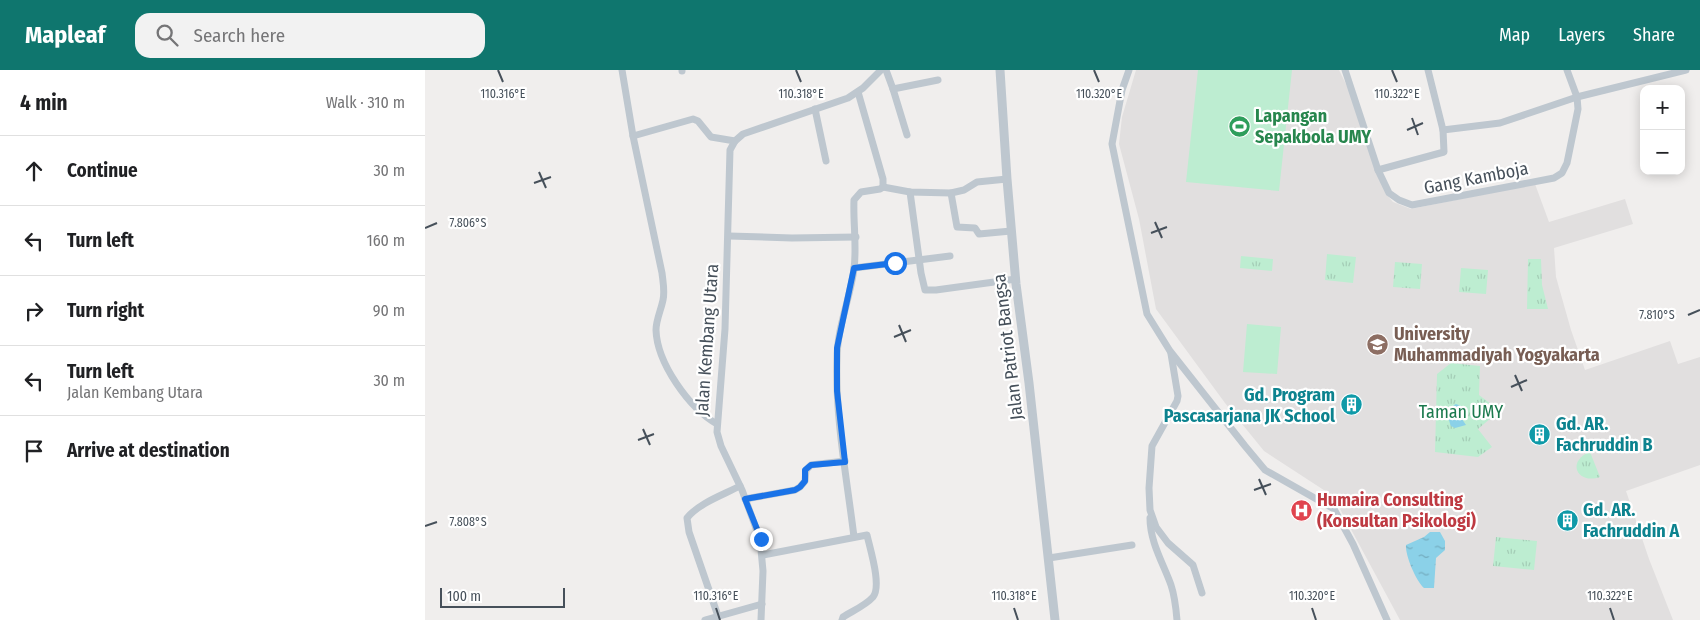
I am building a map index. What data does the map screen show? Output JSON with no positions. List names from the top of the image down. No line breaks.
{"streets":{"street":["Gang Kamboja","Jalan Kembang Utara","Jalan Patriot Bangsa"]},"parks":["Taman UMY"],"places":{"sports":["Lapangan Sepakbola UMY"],"school or university":["University Muhammadiyah Yogyakarta"],"building":["Gd. Program Pascasarjana JK School","Gd. AR. Fachruddin B","Gd. AR. Fachruddin A"],"hospital":["Humaira Consulting (Konsultan Psikologi)"]},"scale_bar":"100 m","page":{"header":"Mapleaf","search":"Search here","nav":["Map","Layers","Share"],"heading":["4 min","Walk · 310 m"],"map_buttons":["+","−"],"list":[["Continue","30 m"],["Turn left","160 m"],["Turn right","90 m"],["Turn left","Jalan Kembang Utara","30 m"],"Arrive at destination"],"scale":"100 m"},"coordinates":["110.316°E","110.318°E","110.320°E","110.322°E","7.806°S","7.810°S","7.808°S"]}
